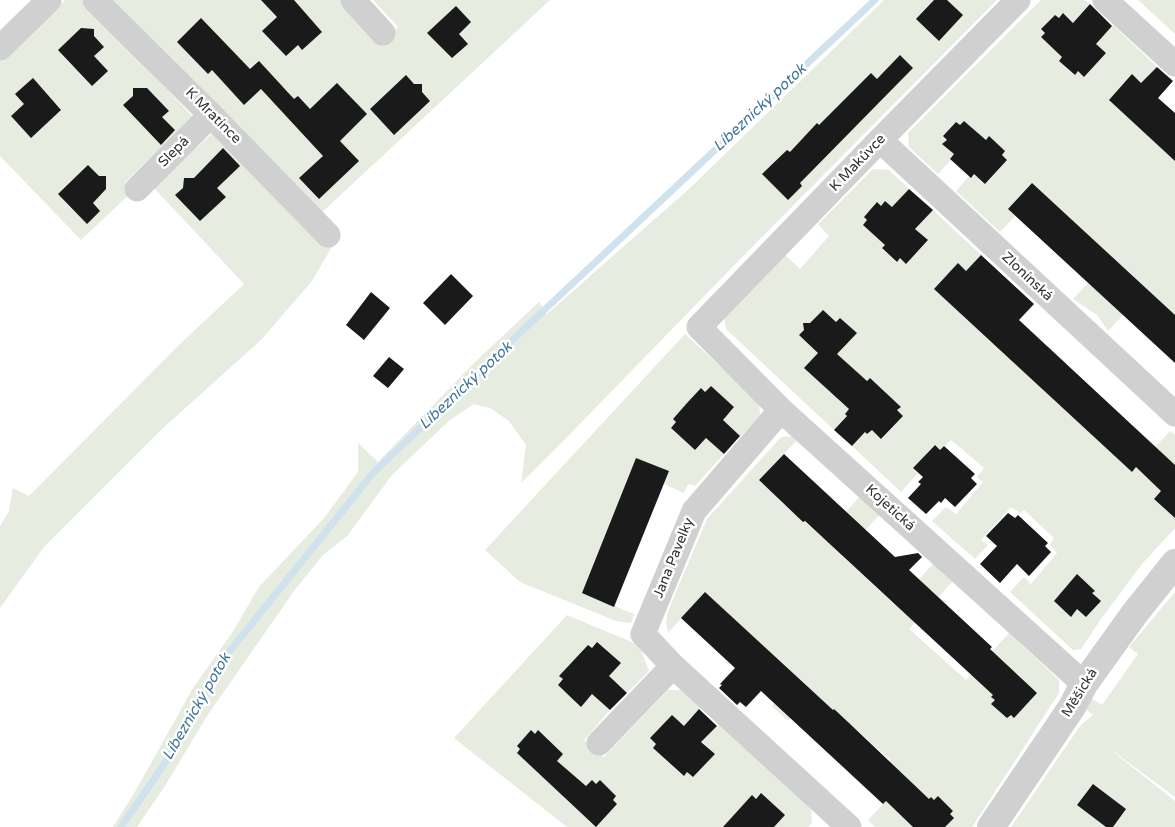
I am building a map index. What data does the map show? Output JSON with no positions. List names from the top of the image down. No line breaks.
{"streets":{"street":["K Mratínce","Slepá","K Makůvce","Zlonínská","Kojetická","Jana Pavelky","Měšická"]},"crossings":[["K Mratínce","Slepá"],["K Makůvce","Zlonínská"],["K Makůvce","Kojetická"],["Kojetická","Jana Pavelky"],["Kojetická","Měšická"]],"water":["Líbeznický potok"]}
